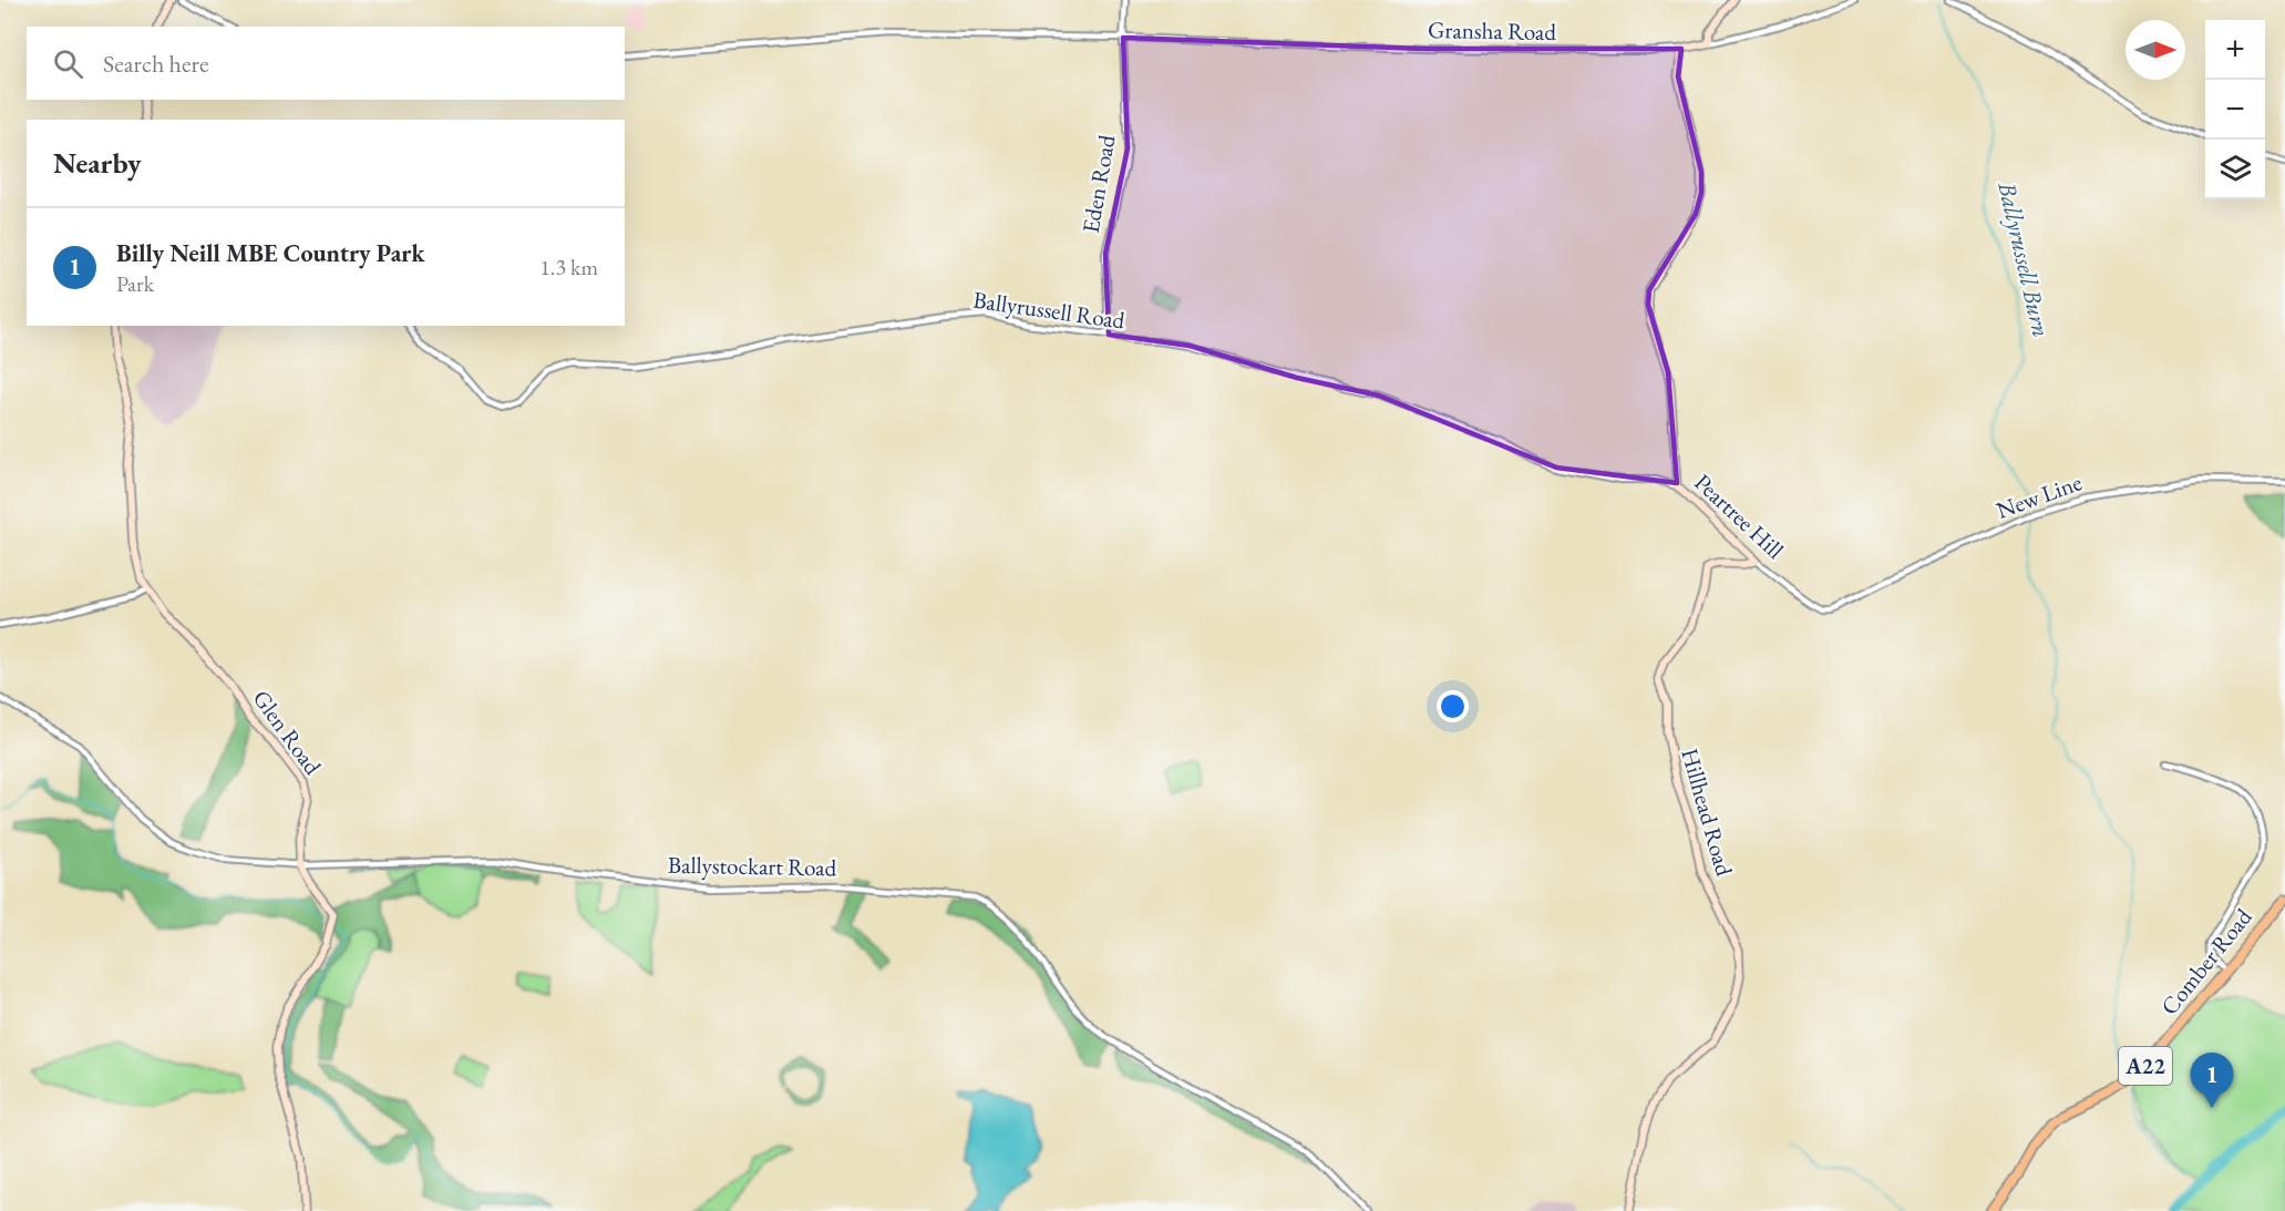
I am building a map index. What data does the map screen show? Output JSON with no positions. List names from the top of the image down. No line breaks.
{"streets":{"highway":["Comber Road","A22"],"street":["Gransha Road","Eden Road","Ballyrussell Road","New Line","Peartree Hill","Glen Road","Hillhead Road","Ballystockart Road"]},"crossings":[["Gransha Road","Eden Road"],["Gransha Road","Peartree Hill"],["Eden Road","Ballyrussell Road"],["Ballyrussell Road","Peartree Hill"],["New Line","Peartree Hill"],["Peartree Hill","Hillhead Road"],["Glen Road","Ballystockart Road"]],"water":["Ballyrussell Burn"],"north":"right","page":{"map_buttons":["+","−"],"search":"Search here","heading":"Nearby","list":[{"mark":"1","name":"Billy Neill MBE Country Park","note":"Park","value":"1.3 km"}],"pins":"1"}}
